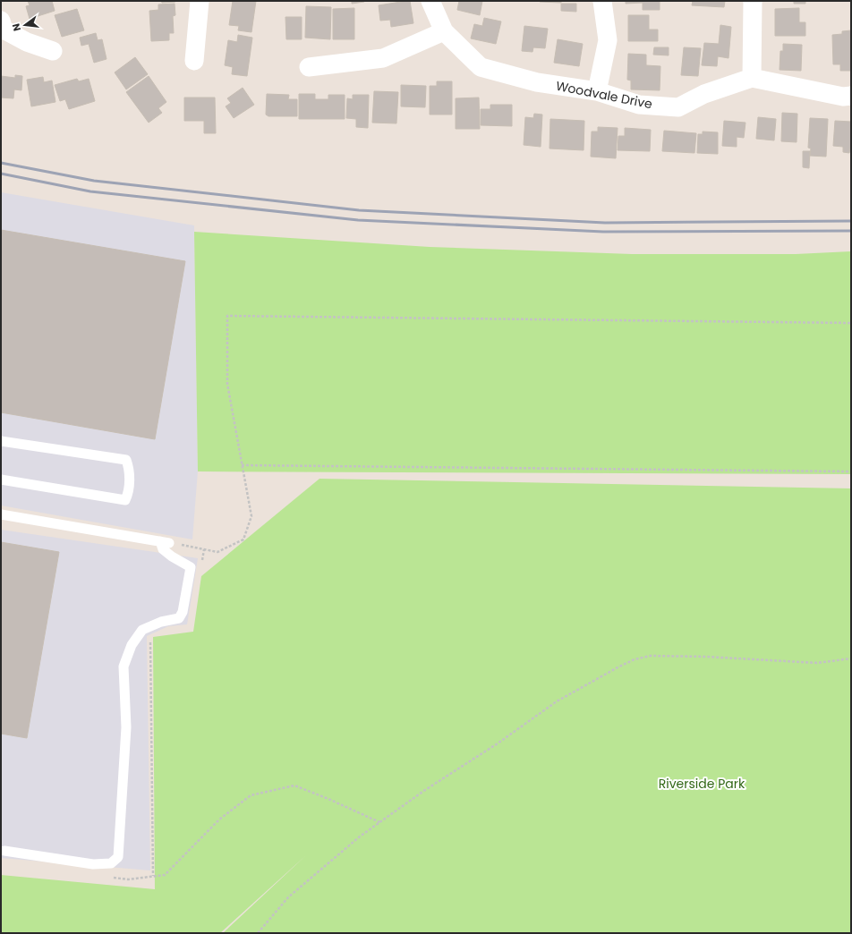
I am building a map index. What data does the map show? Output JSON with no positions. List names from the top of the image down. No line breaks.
{"streets":{"street":["Woodvale Drive"]},"parks":["Riverside Park"],"north":"left"}
